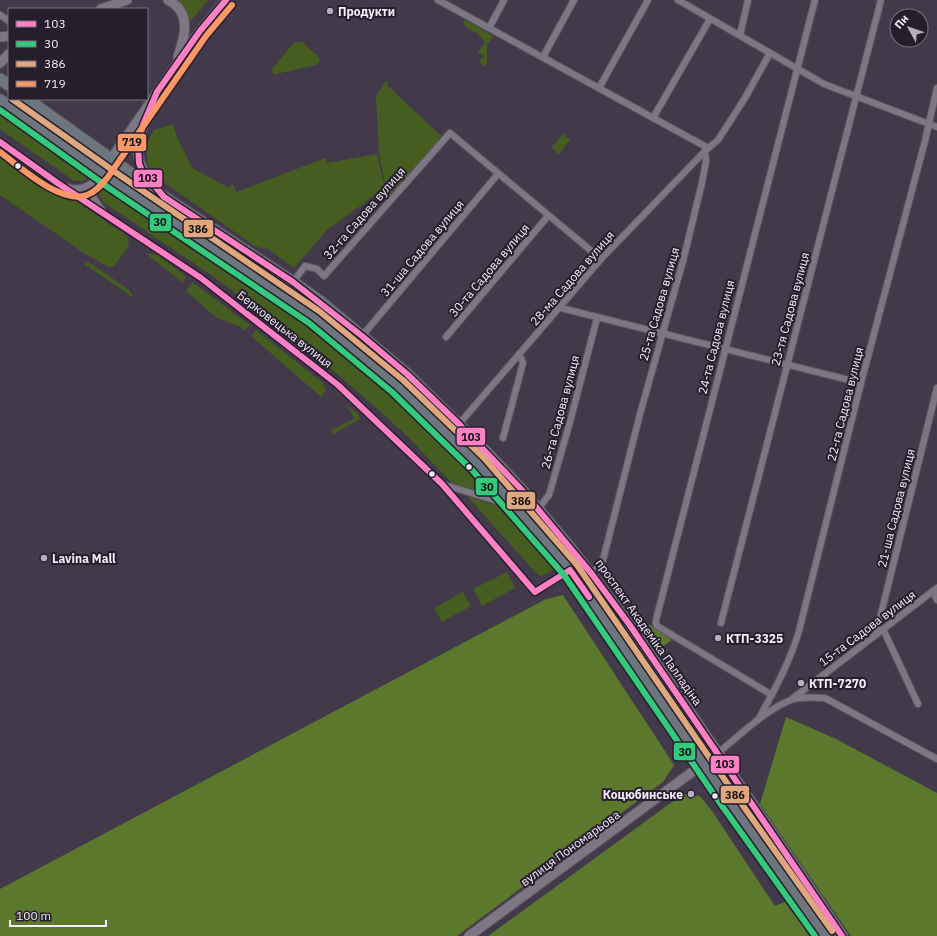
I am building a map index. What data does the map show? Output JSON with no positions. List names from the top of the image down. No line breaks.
{"streets":{"highway":["проспект Академіка Палладіна"],"main road":["вулиця Пономарьова"],"street":["32-га Садова вулиця","31-ша Садова вулиця","30-та Садова вулиця","28-ма Садова вулиця","25-та Садова вулиця","23-тя Садова вулиця","Берковецька вулиця","24-та Садова вулиця","22-га Садова вулиця","26-та Садова вулиця","21-ша Садова вулиця","15-та Садова вулиця"]},"crossings":[["32-га Садова вулиця","31-ша Садова вулиця"],["32-га Садова вулиця","проспект Академіка Палладіна"],["31-ша Садова вулиця","проспект Академіка Палладіна"],["28-ма Садова вулиця","25-та Садова вулиця"],["28-ма Садова вулиця","проспект Академіка Палладіна"],["25-та Садова вулиця","проспект Академіка Палладіна"],["24-та Садова вулиця","22-га Садова вулиця"],["22-га Садова вулиця","15-та Садова вулиця"],["26-та Садова вулиця","проспект Академіка Палладіна"],["21-ша Садова вулиця","15-та Садова вулиця"],["проспект Академіка Палладіна","вулиця Пономарьова"]],"places":["Продукти","Lavina Mall","КТП-3325","КТП-7270","Коцюбинське"],"lines":["transit line 103","transit line 719","transit line 386","transit line 30"],"legend":["103","30","386","719"],"scale_bar":"100 m","north":"top left"}
